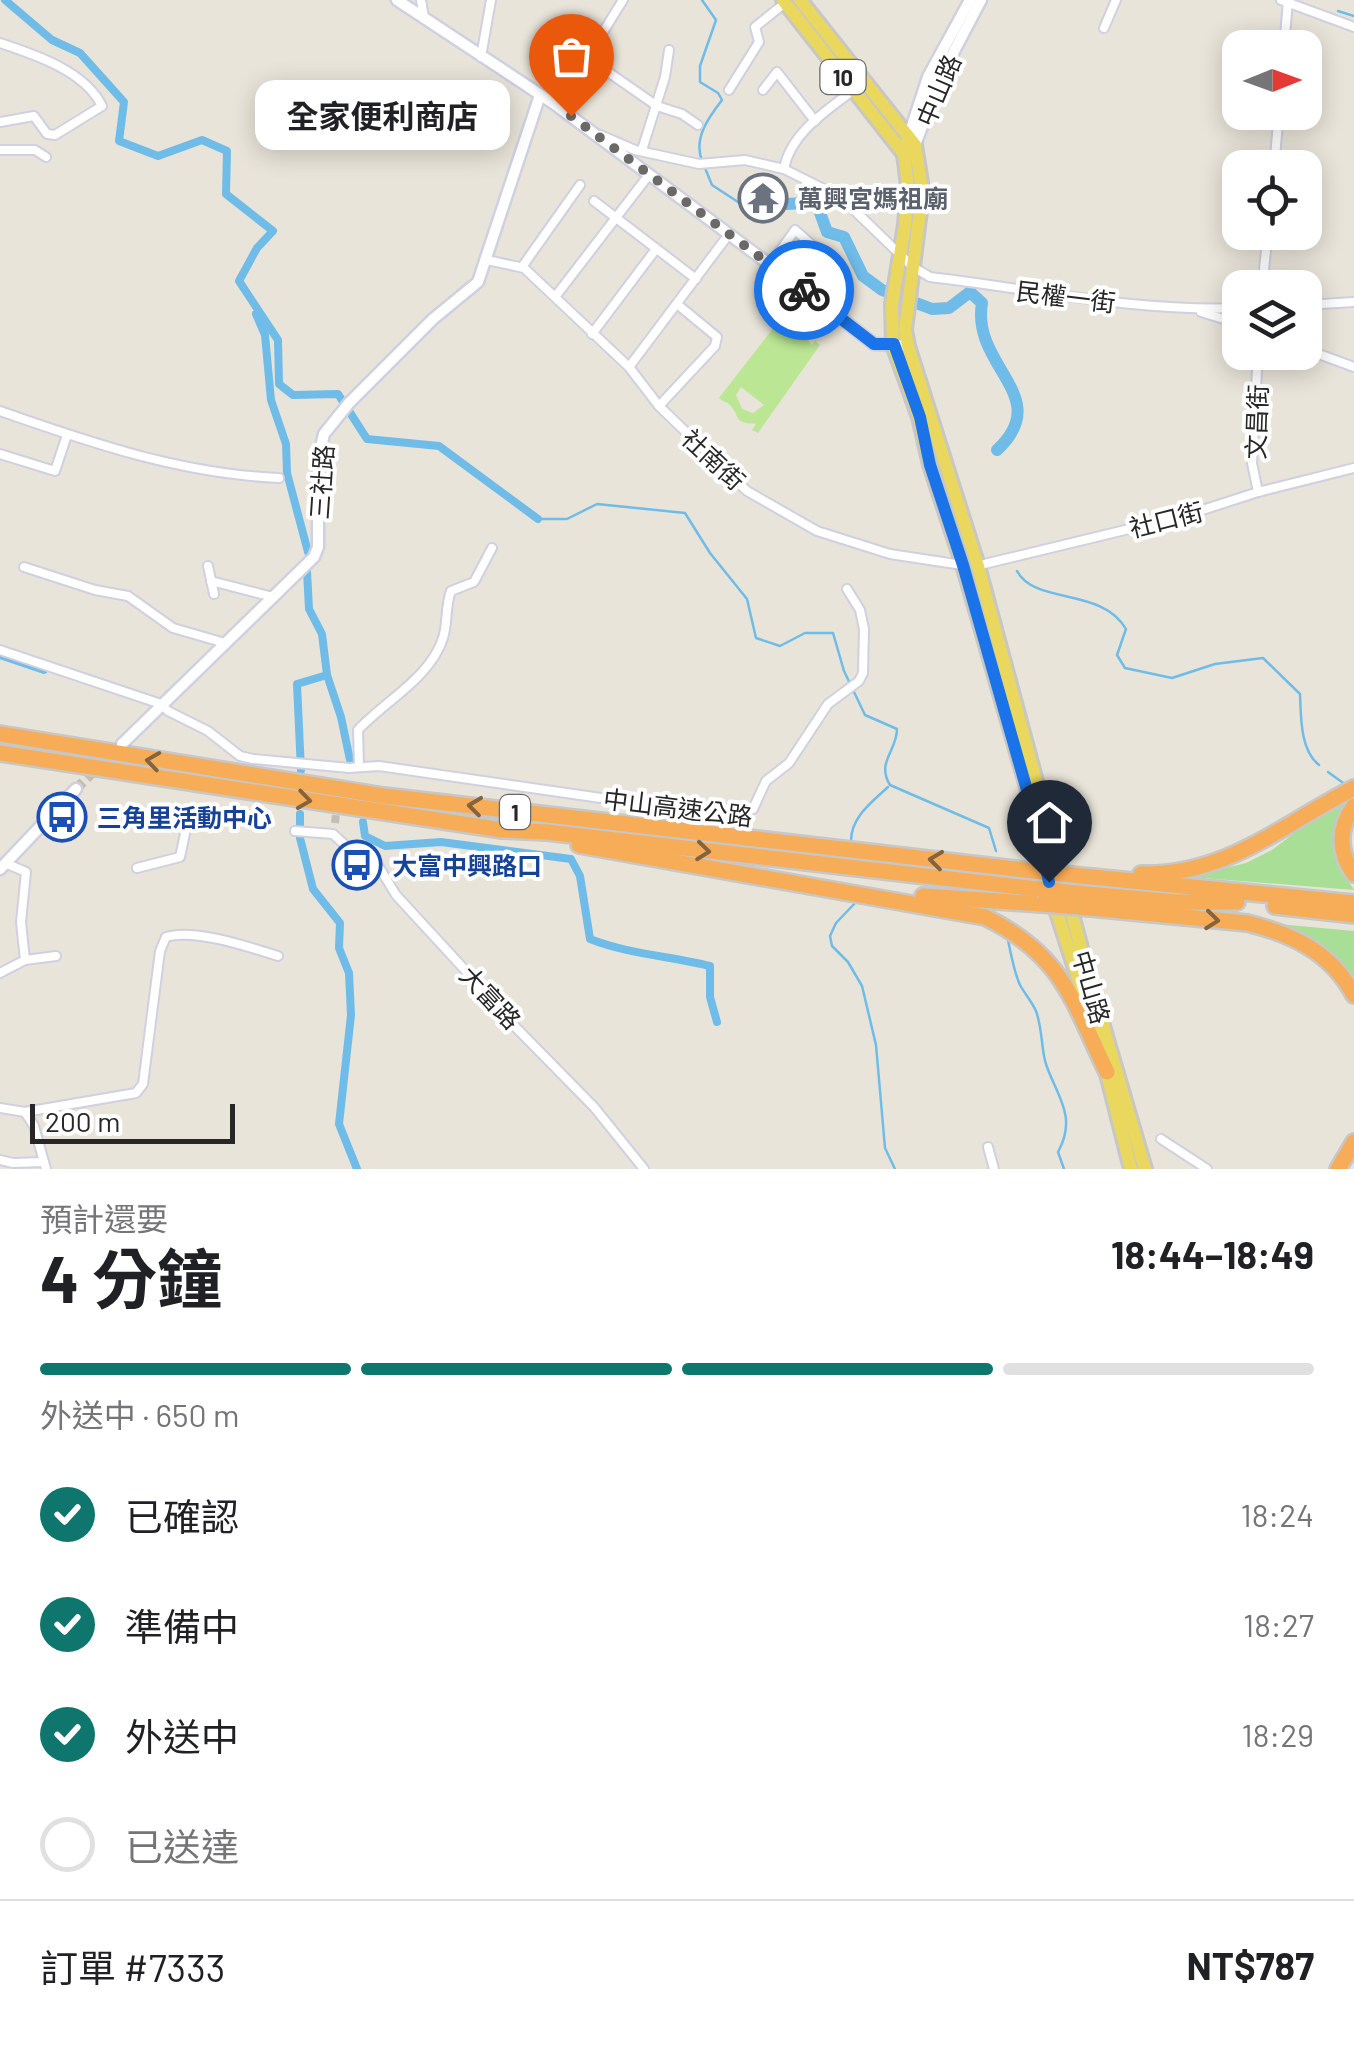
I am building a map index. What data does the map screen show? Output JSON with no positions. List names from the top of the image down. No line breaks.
{"streets":{"highway":["中山高速公路","1"],"main road":["10","中山路"],"street":["民權一街","文昌街","社南街","三社路","社口街","大富路"]},"crossings":[["10","中山路"],["中山路","民權一街"],["中山路","社南街"],["中山路","社口街"],["文昌街","社口街"],["社南街","社口街"]],"places":{"other":["全家便利商店"],"temple":["萬興宮媽祖廟"],"bus stop":["三角里活動中心","大富中興路口"]},"scale_bar":"200 m","north":"right","page":{"bubble":"全家便利商店","scale":"200 m","heading":["4 分鐘","預計還要","18:44–18:49"],"panel":["訂單 #7333","NT$787"],"bar":"外送中 · 650 m","list":[["已確認","18:24"],["準備中","18:27"],["外送中","18:29"],"已送達"]}}
